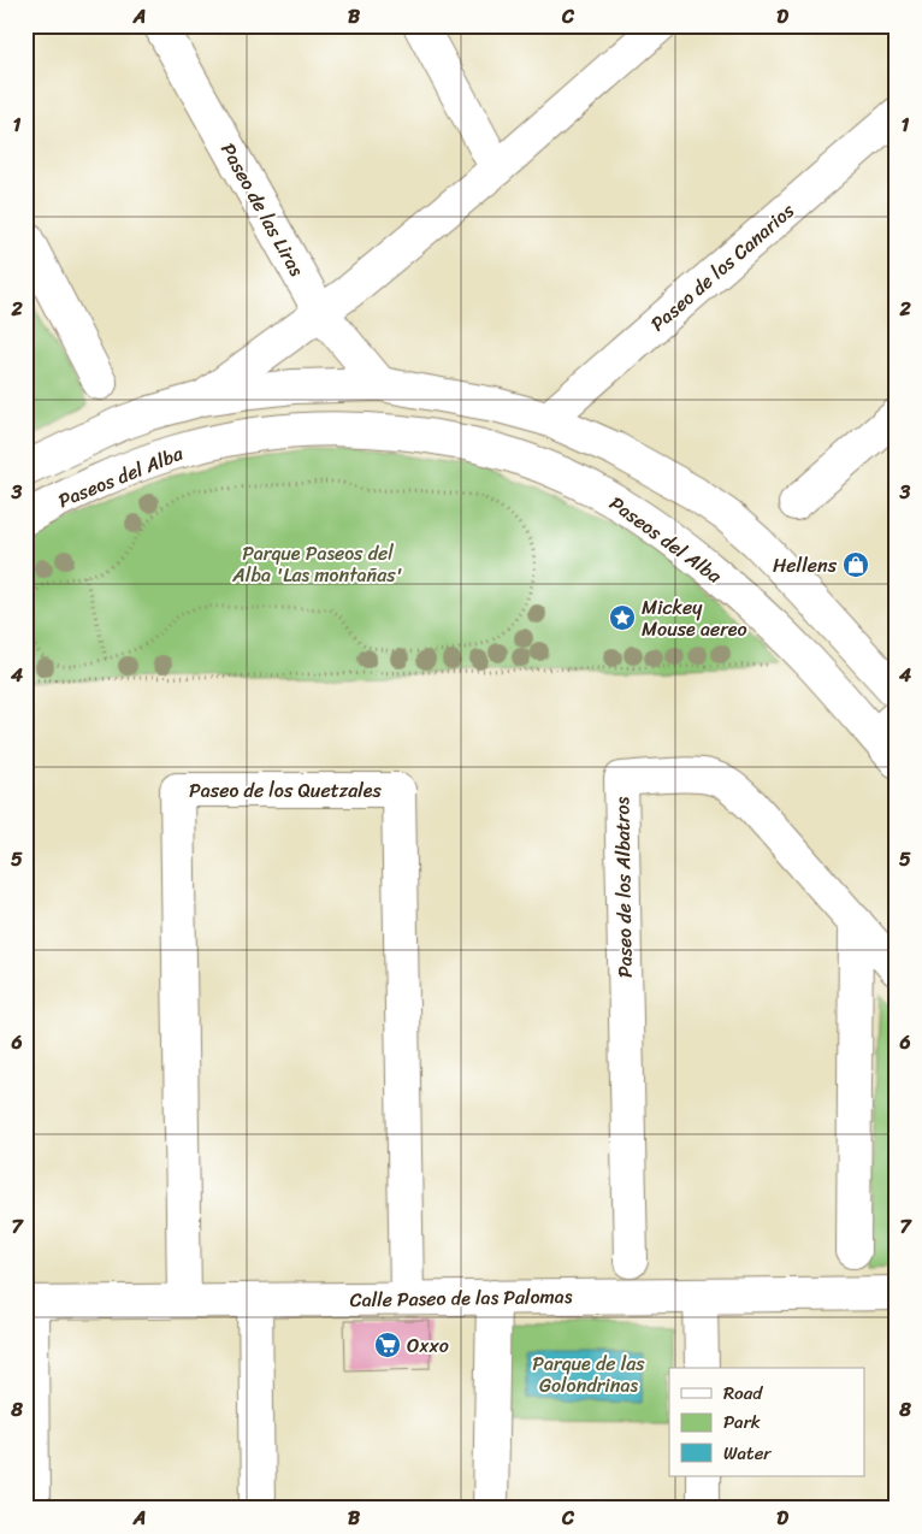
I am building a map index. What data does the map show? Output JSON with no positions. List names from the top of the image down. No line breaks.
{"streets":{"street":["Paseo de las Liras","Paseo de los Canarios","Paseos del Alba","Paseo de los Quetzales","Paseo de los Albatros","Calle Paseo de las Palomas"]},"crossings":[["Paseo de los Quetzales","Calle Paseo de las Palomas"]],"parks":["Parque Paseos del Alba 'Las montañas'","Parque de las Golondrinas"],"places":{"shop":["Hellens"],"place":["Mickey Mouse aereo"],"supermarket":["Oxxo"]},"legend":["Road","Park","Water"],"grid":{"columns":["A","B","C","D"],"rows":["1","2","3","4","5","6","7","8"]}}
